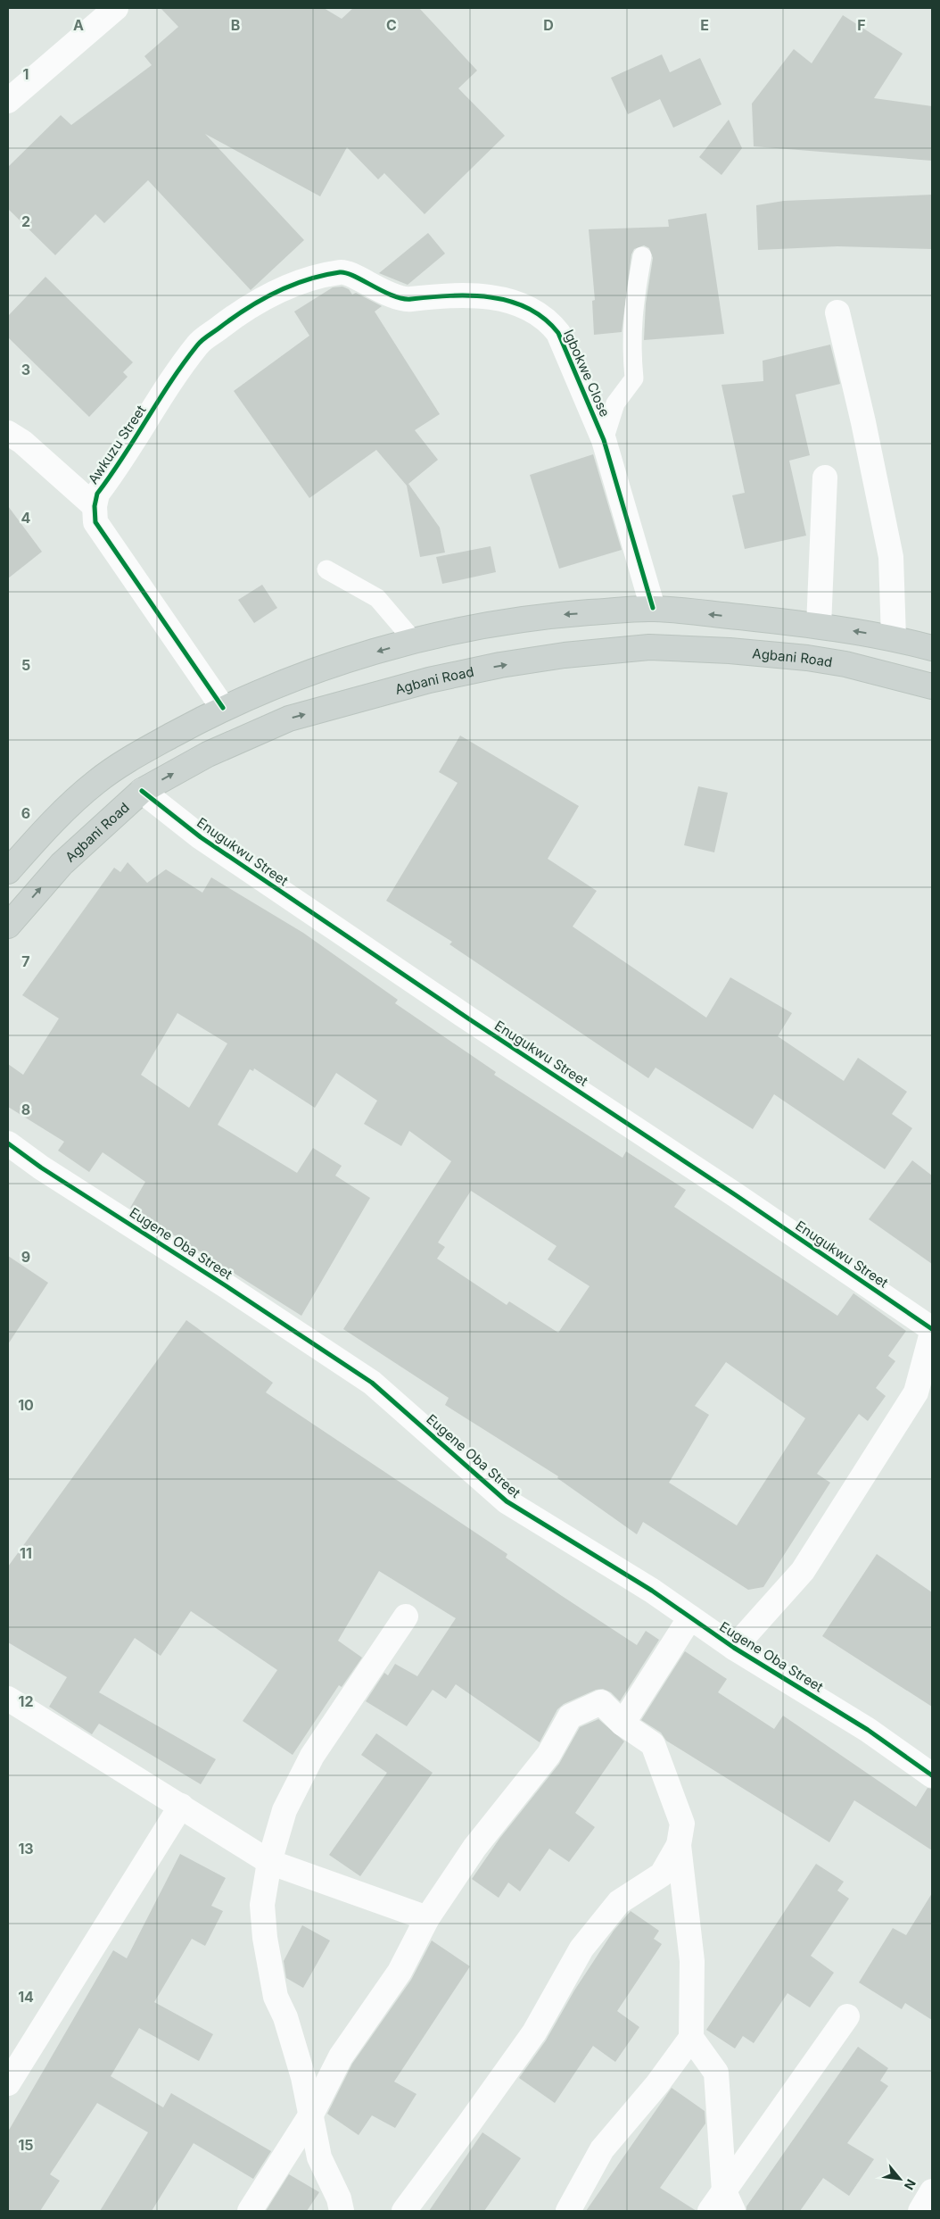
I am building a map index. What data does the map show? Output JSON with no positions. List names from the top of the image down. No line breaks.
{"streets":{"main road":["Agbani Road"],"street":["Igbokwe Close","Awkuzu Street","Enugukwu Street","Eugene Oba Street"]},"crossings":[["Igbokwe Close","Awkuzu Street"],["Agbani Road","Enugukwu Street"]],"north":"bottom right","grid":{"columns":["A","B","C","D","E","F"],"rows":["1","2","3","4","5","6","7","8","9","10","11","12","13","14","15"]}}
